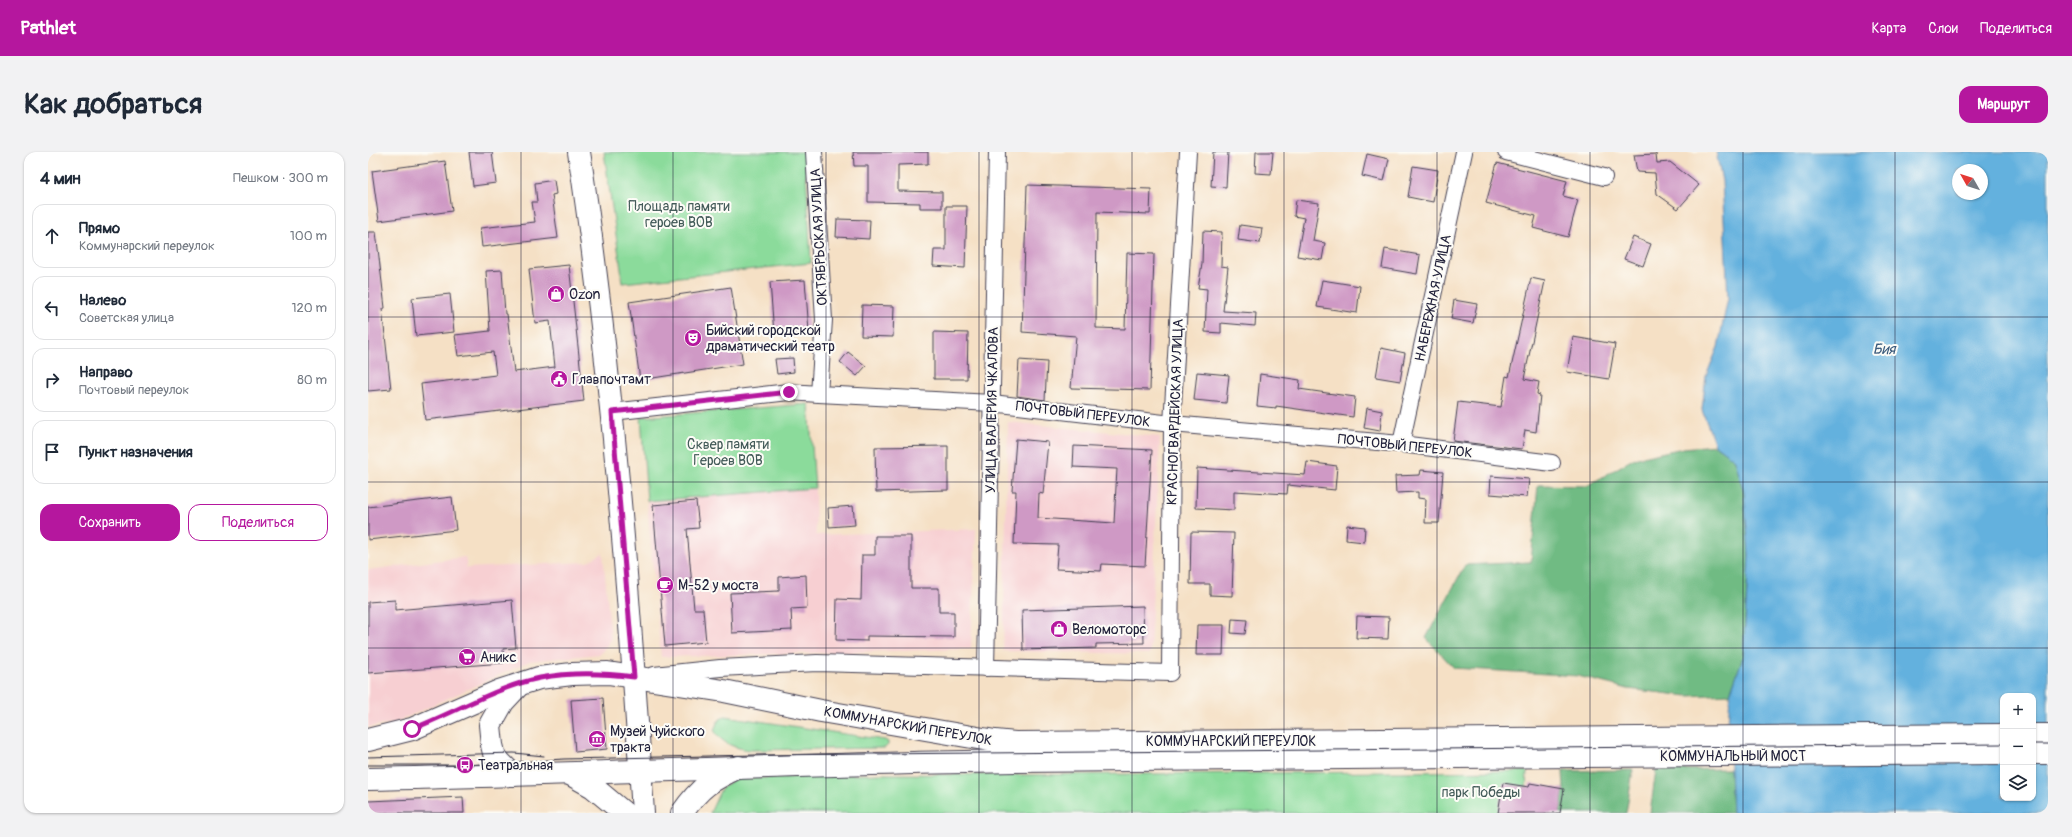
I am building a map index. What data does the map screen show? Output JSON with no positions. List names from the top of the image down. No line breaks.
{"streets":{"main road":["КОММУНАРСКИЙ ПЕРЕУЛОК","КОММУНАЛЬНЫЙ МОСТ"],"street":["ОКТЯБРЬСКАЯ УЛИЦА","НАБЕРЕЖНАЯ УЛИЦА","УЛИЦА ВАЛЕРИЯ ЧКАЛОВА","КРАСНОГВАРДЕЙСКАЯ УЛИЦА","ПОЧТОВЫЙ ПЕРЕУЛОК"]},"crossings":[["ОКТЯБРЬСКАЯ УЛИЦА","ПОЧТОВЫЙ ПЕРЕУЛОК"],["НАБЕРЕЖНАЯ УЛИЦА","ПОЧТОВЫЙ ПЕРЕУЛОК"],["УЛИЦА ВАЛЕРИЯ ЧКАЛОВА","КРАСНОГВАРДЕЙСКАЯ УЛИЦА"],["УЛИЦА ВАЛЕРИЯ ЧКАЛОВА","ПОЧТОВЫЙ ПЕРЕУЛОК"],["КРАСНОГВАРДЕЙСКАЯ УЛИЦА","ПОЧТОВЫЙ ПЕРЕУЛОК"],["КОММУНАРСКИЙ ПЕРЕУЛОК","КОММУНАЛЬНЫЙ МОСТ"]],"water":["Бия"],"parks":["Площадь памяти героев ВОВ","Сквер памяти Героев ВОВ","парк Победы"],"places":{"shop":["Ozon","Веломоторс"],"theatre":["Бийский городской драматический театр"],"public building":["Главпочтамт"],"cafe":["М-52 у моста"],"supermarket":["Аникс"],"museum":["Музей Чуйского тракта"],"bus stop":["Театральная"]},"north":"top left","page":{"header":"Pathlet","nav":["Карта","Слои","Поделиться"],"buttons":["Маршрут",["Сохранить","Поделиться"]],"title":"Как добраться","heading":["4 мин","Пешком · 300 m"],"list":[["Прямо","Коммунарский переулок","100 m"],["Налево","Советская улица","120 m"],["Направо","Почтовый переулок","80 m"],"Пункт назначения"],"map_buttons":["+","−"]}}
